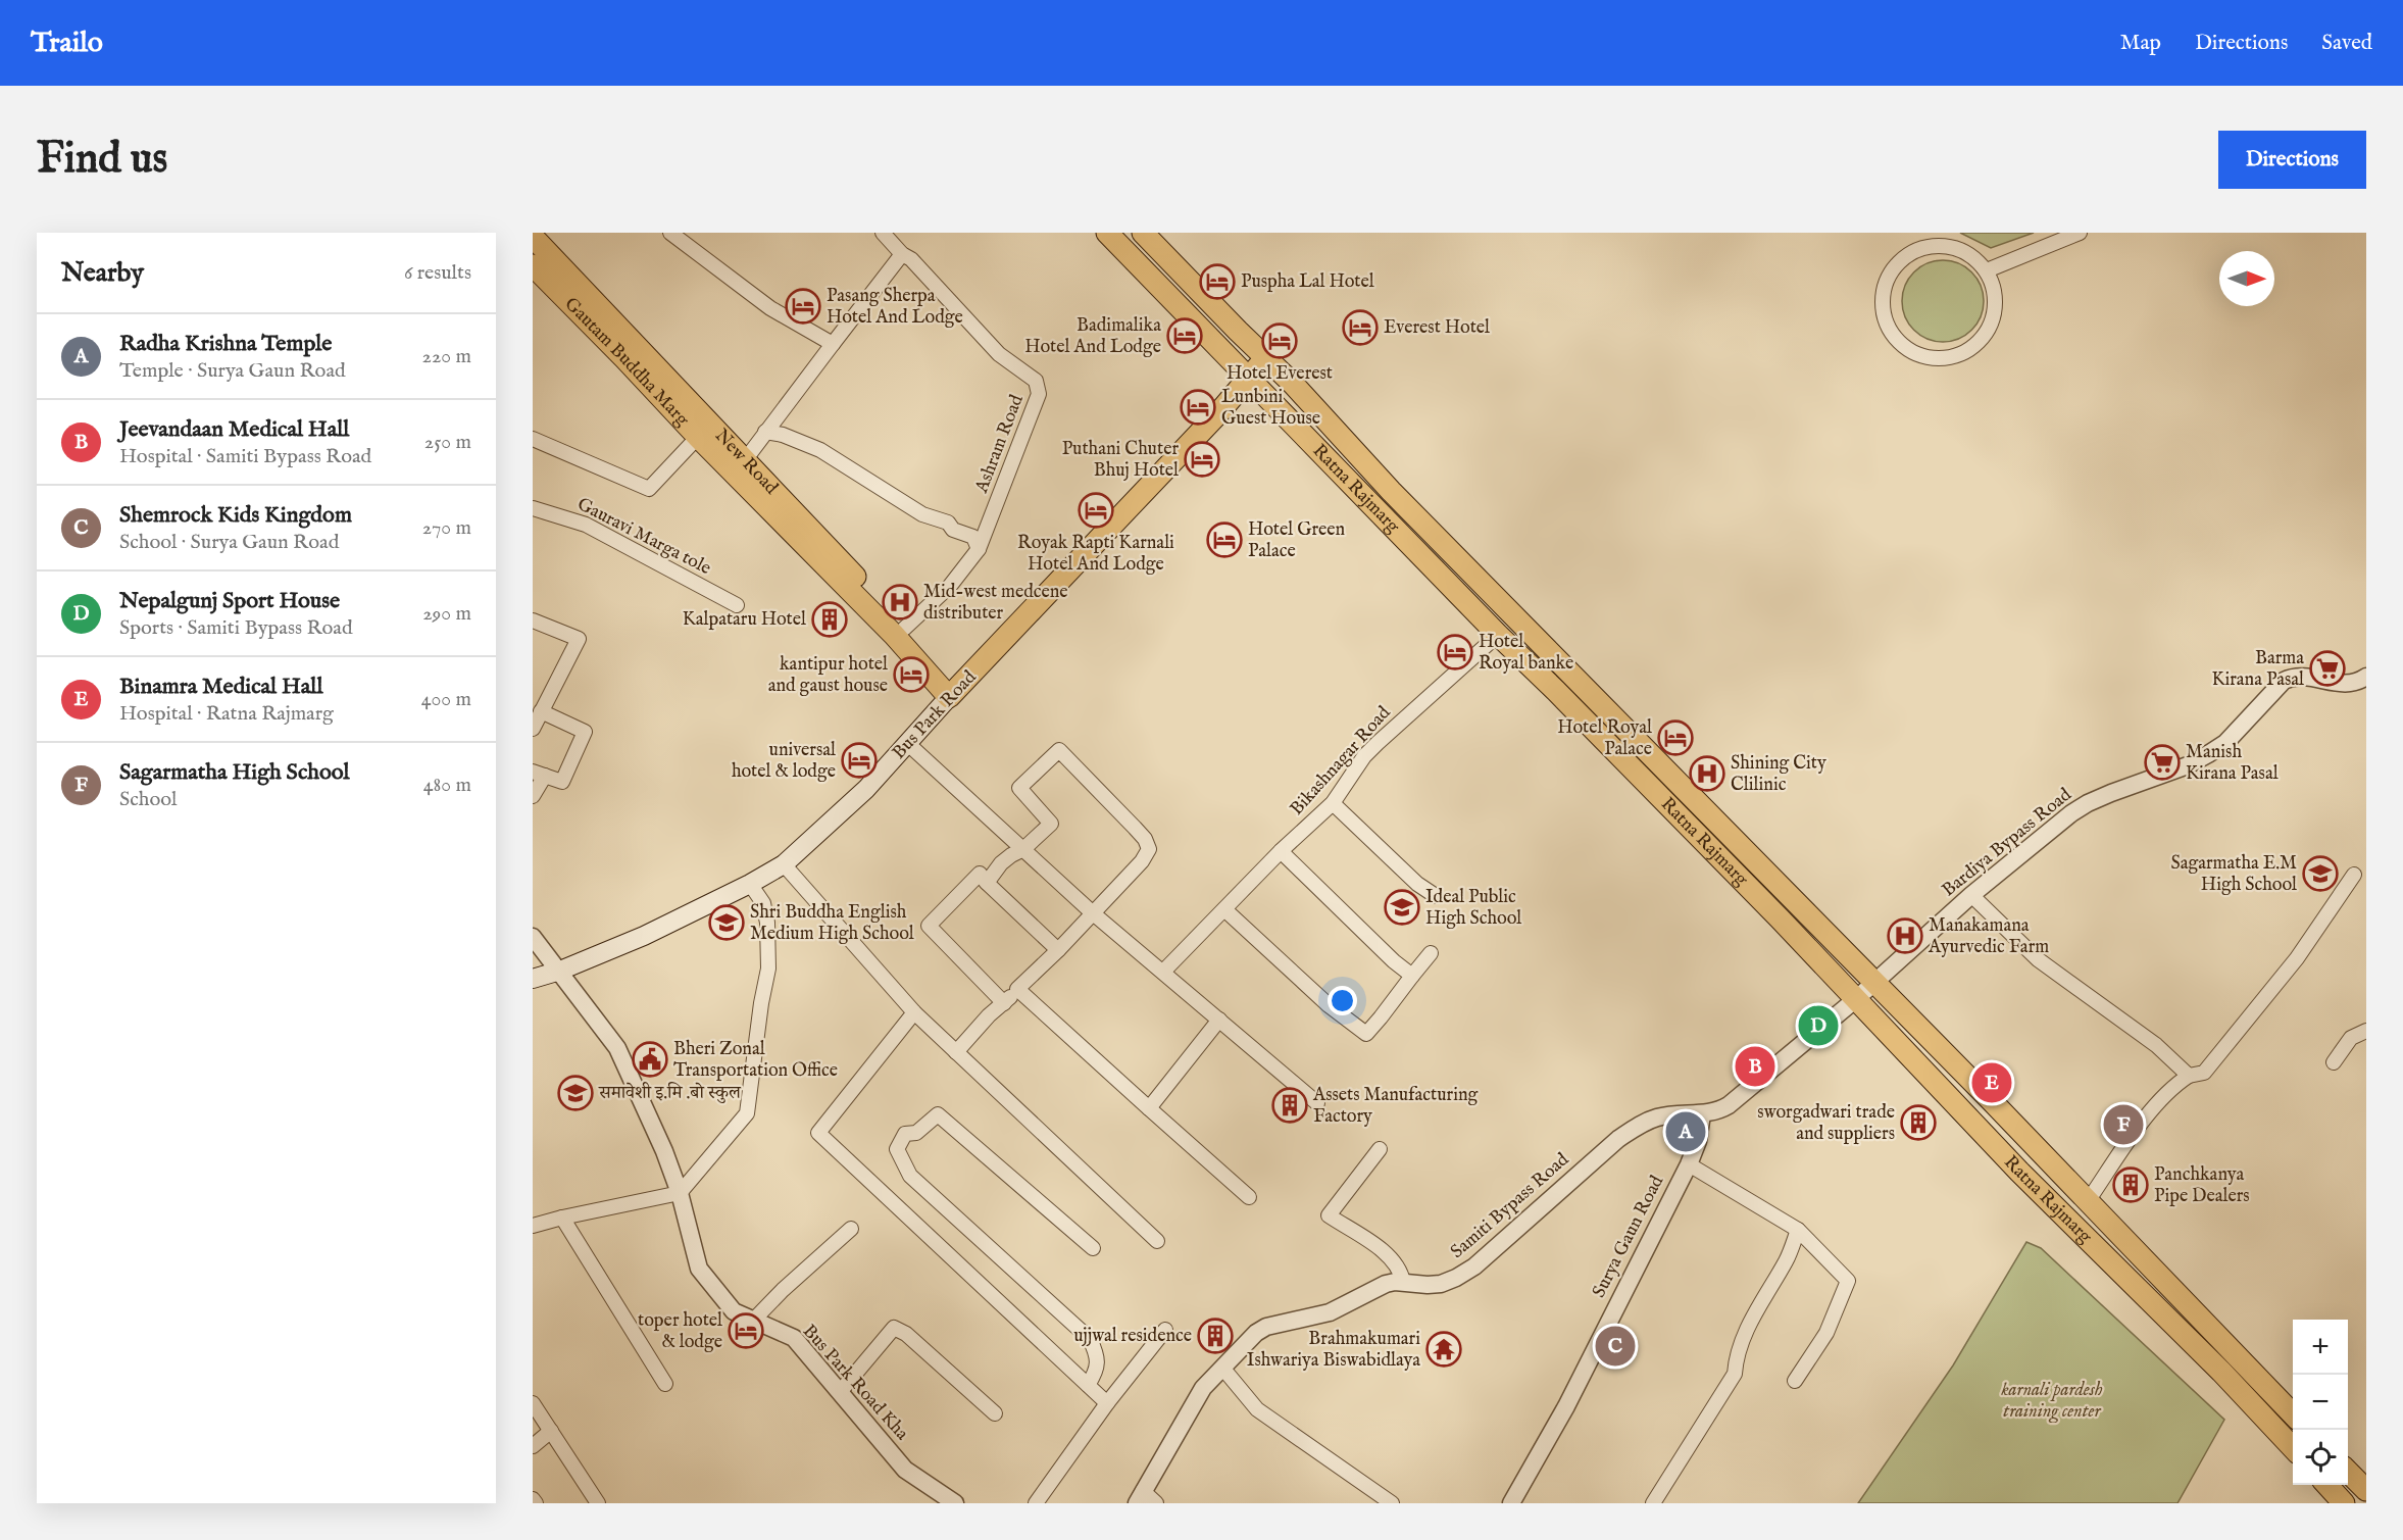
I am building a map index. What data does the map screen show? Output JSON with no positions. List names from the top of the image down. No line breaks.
{"streets":{"main road":["Gautam Buddha Marg","New Road","Ratna Rajmarg","Bus Park Road"],"street":["Ashram Road","Gauravi Marga tole","Bikashnagar Road","Bardiya Bypass Road","Samiti Bypass Road","Surya Gaun Road","Bus Park Road Kha"]},"crossings":[["Gautam Buddha Marg","New Road"],["Gautam Buddha Marg","Bus Park Road"],["Ashram Road","New Road"],["New Road","Bus Park Road"],["Ratna Rajmarg","Bus Park Road"],["Ratna Rajmarg","Bikashnagar Road"],["Ratna Rajmarg","Bardiya Bypass Road"],["Ratna Rajmarg","Samiti Bypass Road"],["Bus Park Road","Bus Park Road Kha"],["Bardiya Bypass Road","Samiti Bypass Road"],["Samiti Bypass Road","Surya Gaun Road"]],"parks":["karnali pardesh training center"],"places":{"hotel":["Puspha Lal Hotel","Pasang Sherpa Hotel And Lodge","Everest Hotel","Badimalika Hotel And Lodge","Hotel Everest","Lunbini Guest House","Puthani Chuter Bhuj Hotel","Royak Rapti Karnali Hotel And Lodge","Hotel Green Palace","Hotel Royal banke","kantipur hotel and gaust house","Hotel Royal Palace","universal hotel & lodge","toper hotel & lodge"],"hospital":["Mid-west medcene distributer","Shining City Clilinic","Manakamana Ayurvedic Farm"],"building":["Kalpataru Hotel","Assets Manufacturing Factory","sworgadwari trade and suppliers","Panchkanya Pipe Dealers","ujjwal residence"],"supermarket":["Barma Kirana Pasal","Manish Kirana Pasal"],"school or university":["Sagarmatha E.M High School","Ideal Public High School","Shri Buddha English Medium High School","समावेशी इ.मि .बाे स्कुल"],"public building":["Bheri Zonal Transportation Office"],"temple":["Brahmakumari Ishwariya Biswabidlaya"]},"north":"right","page":{"header":"Trailo","nav":["Map","Directions","Saved"],"buttons":"Directions","title":"Find us","heading":["Nearby","6 results"],"list":[{"mark":"A","name":"Radha Krishna Temple","note":"Temple · Surya Gaun Road","value":"220 m"},{"mark":"B","name":"Jeevandaan Medical Hall","note":"Hospital · Samiti Bypass Road","value":"250 m"},{"mark":"C","name":"Shemrock Kids Kingdom","note":"School · Surya Gaun Road","value":"270 m"},{"mark":"D","name":"Nepalgunj Sport House","note":"Sports · Samiti Bypass Road","value":"290 m"},{"mark":"E","name":"Binamra Medical Hall","note":"Hospital · Ratna Rajmarg","value":"400 m"},{"mark":"F","name":"Sagarmatha High School","note":"School","value":"480 m"}],"pins":["D","B","E","F","A","C"],"map_buttons":["+","−"]}}
